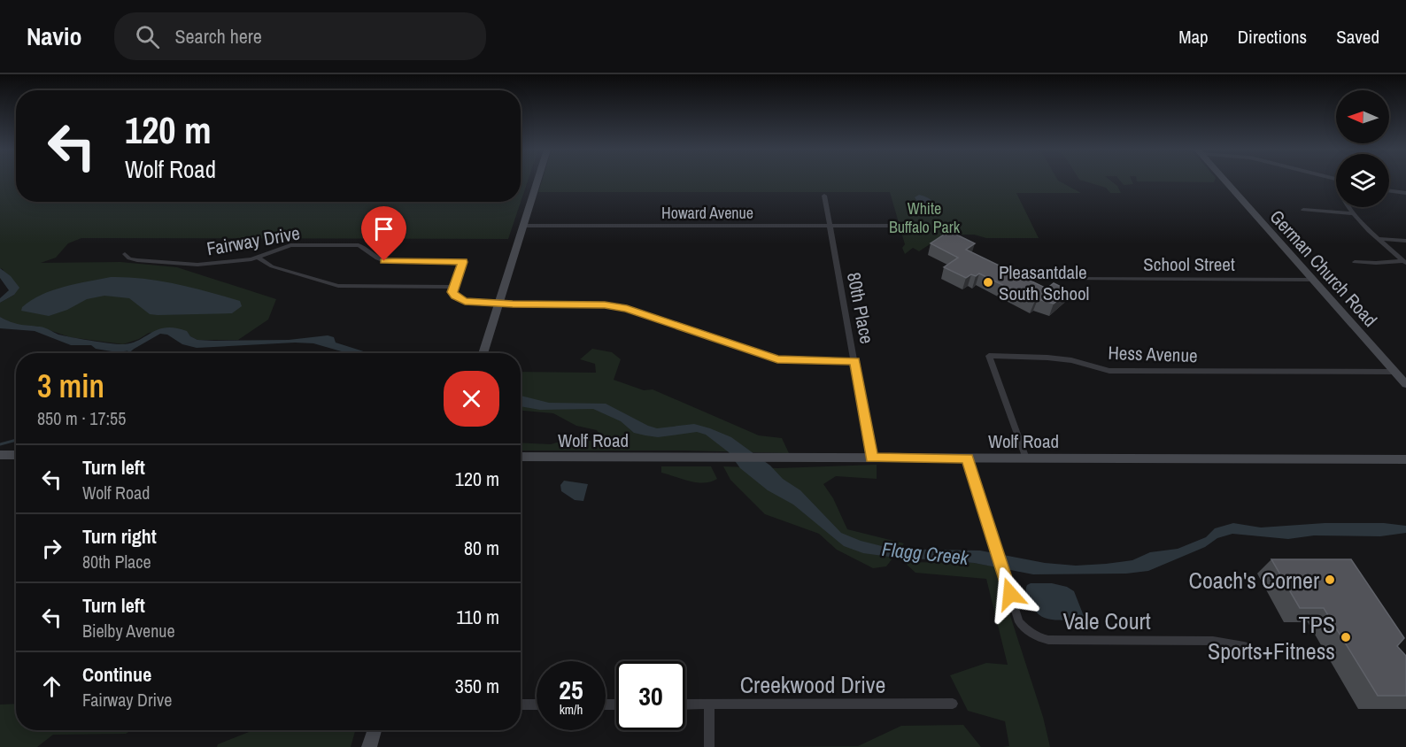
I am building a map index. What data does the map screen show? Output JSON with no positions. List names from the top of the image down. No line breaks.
{"streets":{"street":["Howard Avenue","Fairway Drive","School Street","German Church Road","80th Place","Hess Avenue","Wolf Road","Vale Court","Creekwood Drive"]},"crossings":[["Howard Avenue","80th Place"],["School Street","German Church Road"],["German Church Road","Hess Avenue"],["80th Place","Wolf Road"],["Hess Avenue","Wolf Road"],["Wolf Road","Vale Court"]],"water":["Flagg Creek"],"parks":["White Buffalo Park"],"places":["Pleasantdale South School","Coach's Corner","TPS Sports+Fitness"],"north":"left","page":{"header":"Navio","search":"Search here","nav":["Map","Directions","Saved"],"turn":["120 m","Wolf Road"],"heading":["3 min","850 m · 17:55"],"list":[{"name":"Turn left","note":"Wolf Road","value":"120 m"},{"name":"Turn right","note":"80th Place","value":"80 m"},{"name":"Turn left","note":"Bielby Avenue","value":"110 m"},{"name":"Continue","note":"Fairway Drive","value":"350 m"}],"speed":"25 km/h","limit":"30"}}
